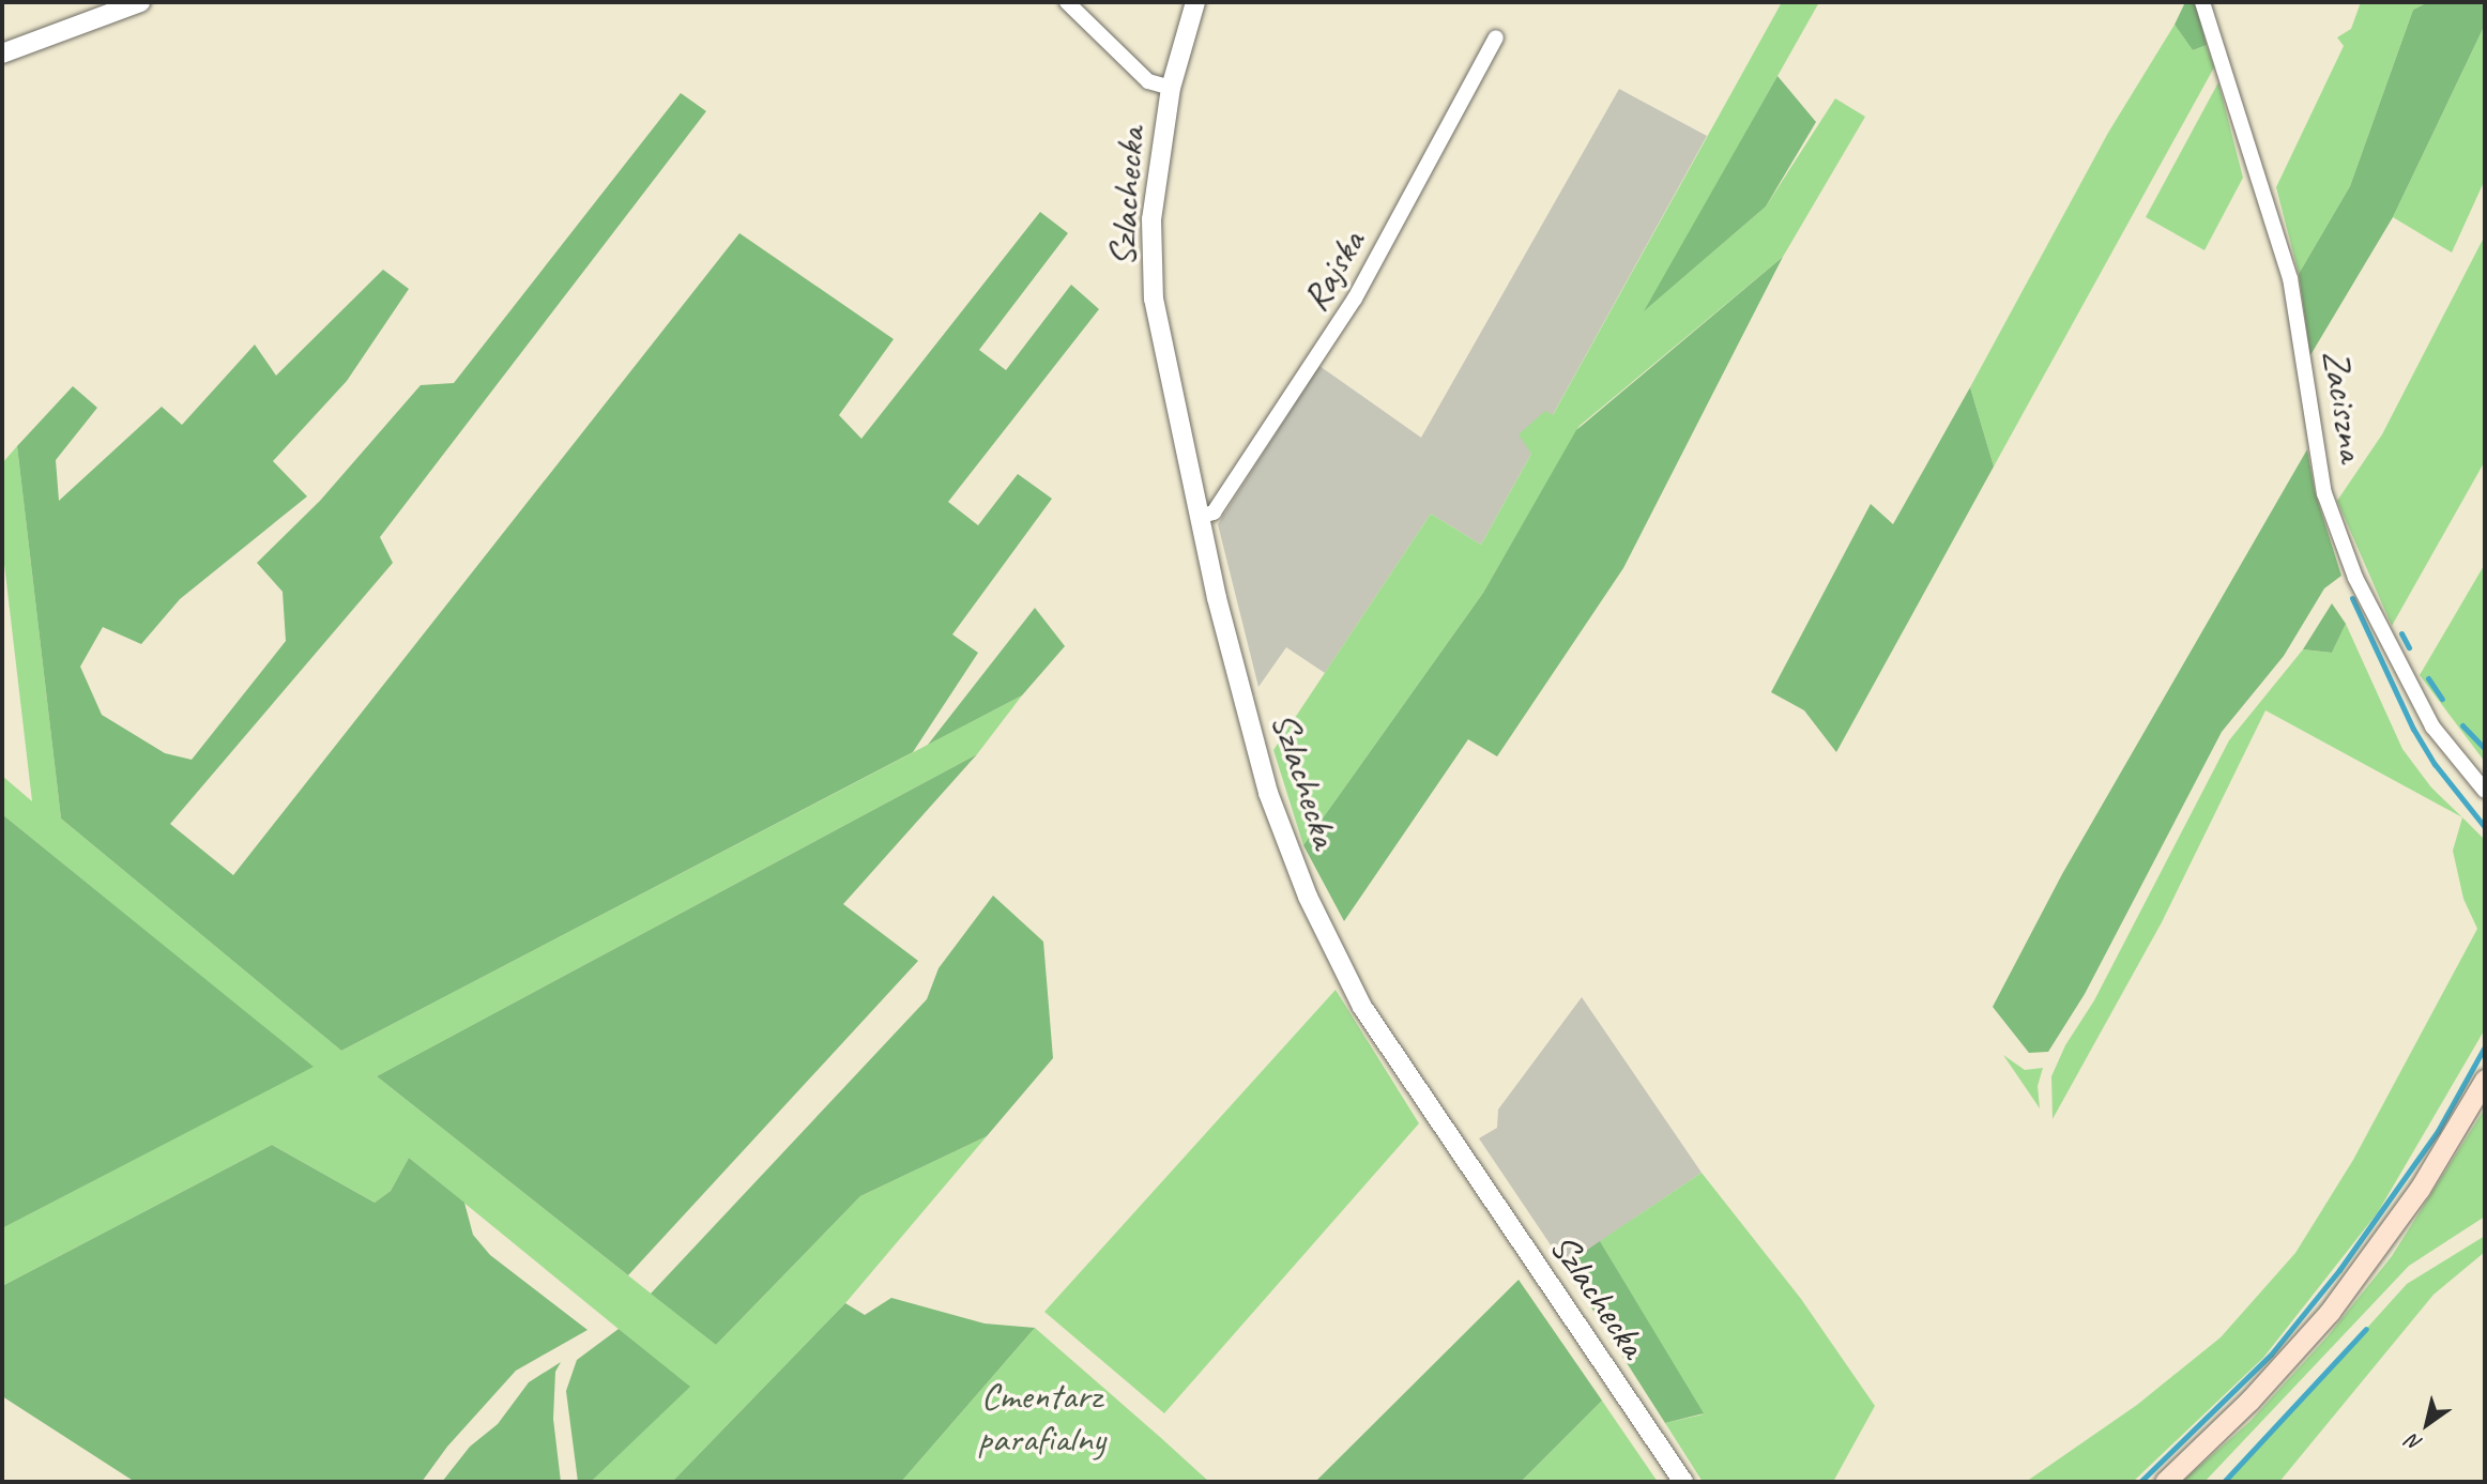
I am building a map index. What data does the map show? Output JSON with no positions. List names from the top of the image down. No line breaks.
{"streets":{"street":["Szlachecka","Rajska","Zaciszna"]},"crossings":[["Szlachecka","Rajska"]],"parks":["Cmentarz parafialny"],"north":"bottom left"}
